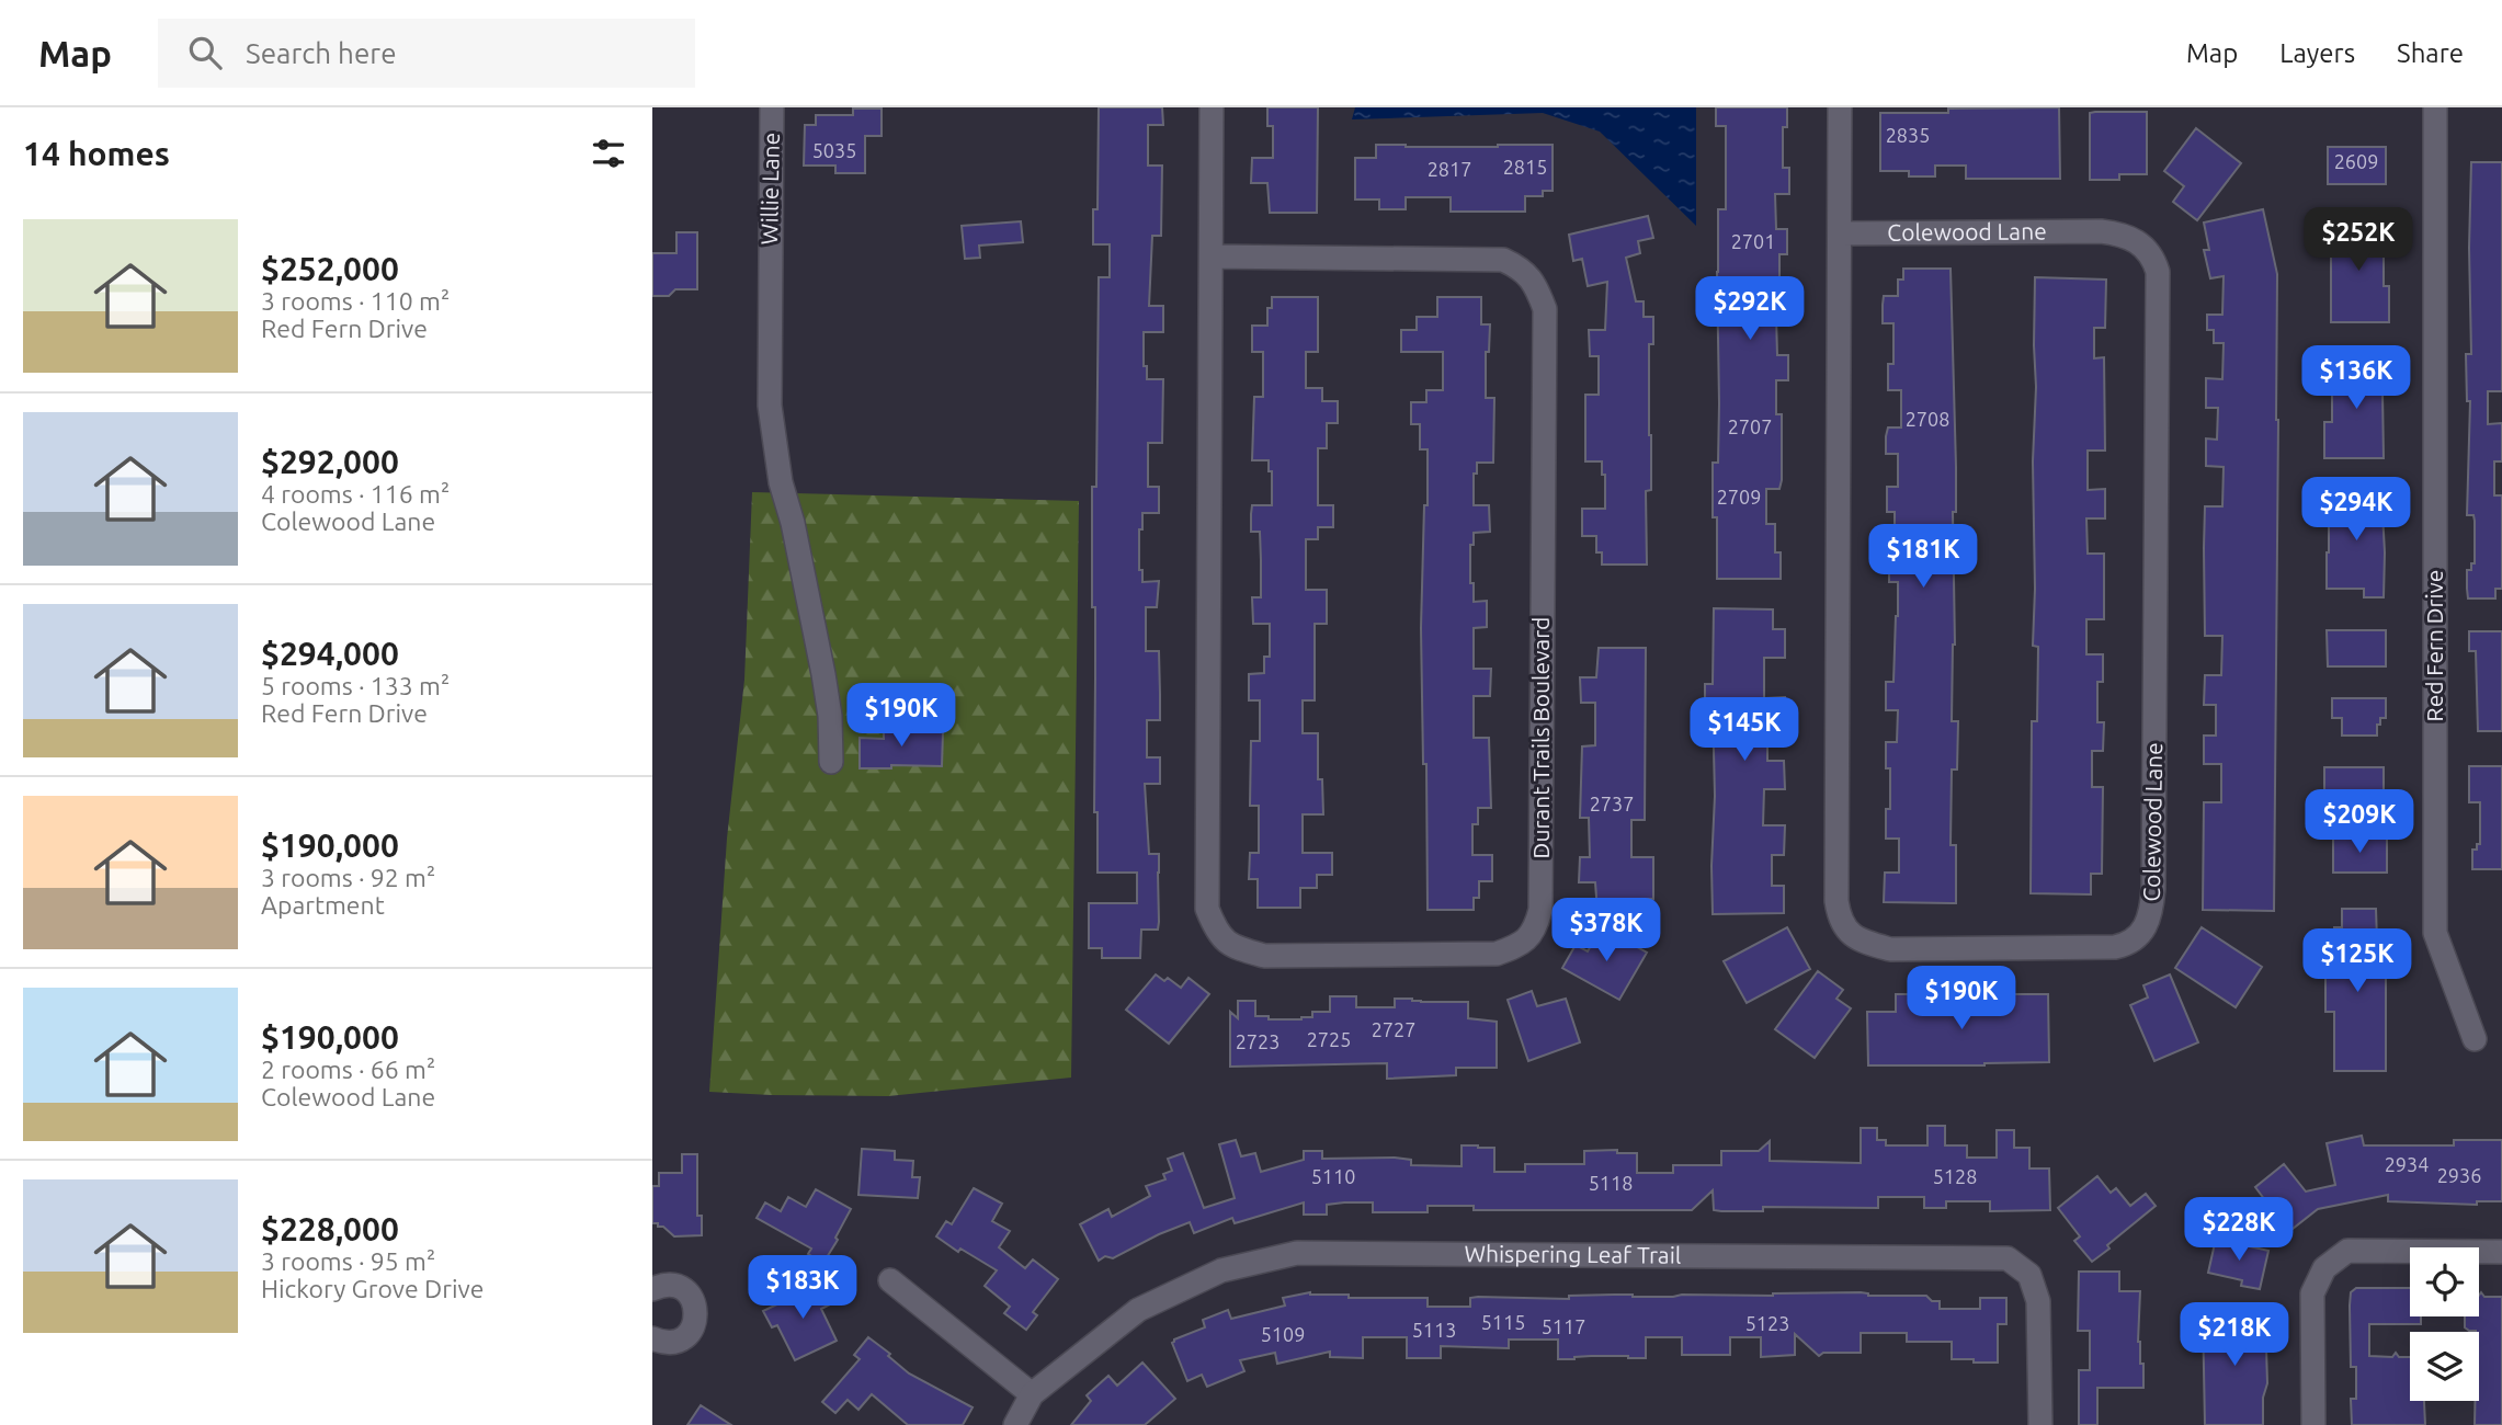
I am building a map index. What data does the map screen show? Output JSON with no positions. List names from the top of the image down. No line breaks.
{"streets":{"street":["Willie Lane","Colewood Lane","Red Fern Drive","Durant Trails Boulevard","Whispering Leaf Trail"]},"house_numbers":["2835","5035","2609","2815","2817","2701","2708","2707","2709","2737","2727","2725","2723","2934","2936","5110","5128","5118","5115","5123","5117","5113","5109"],"page":{"header":"Map","search":"Search here","nav":["Map","Layers","Share"],"heading":"14 homes","list":[{"name":"$252,000","note":"3 rooms · 110 m² · Red Fern Drive"},{"name":"$292,000","note":"4 rooms · 116 m² · Colewood Lane"},{"name":"$294,000","note":"5 rooms · 133 m² · Red Fern Drive"},{"name":"$190,000","note":"3 rooms · 92 m² · Apartment"},{"name":"$190,000","note":"2 rooms · 66 m² · Colewood Lane"},{"name":"$228,000","note":"3 rooms · 95 m² · Hickory Grove Drive"}],"price":["$252K","$292K","$136K","$294K","$181K","$190K","$145K","$209K","$378K","$125K","$190K","$228K","$183K","$218K"]}}
